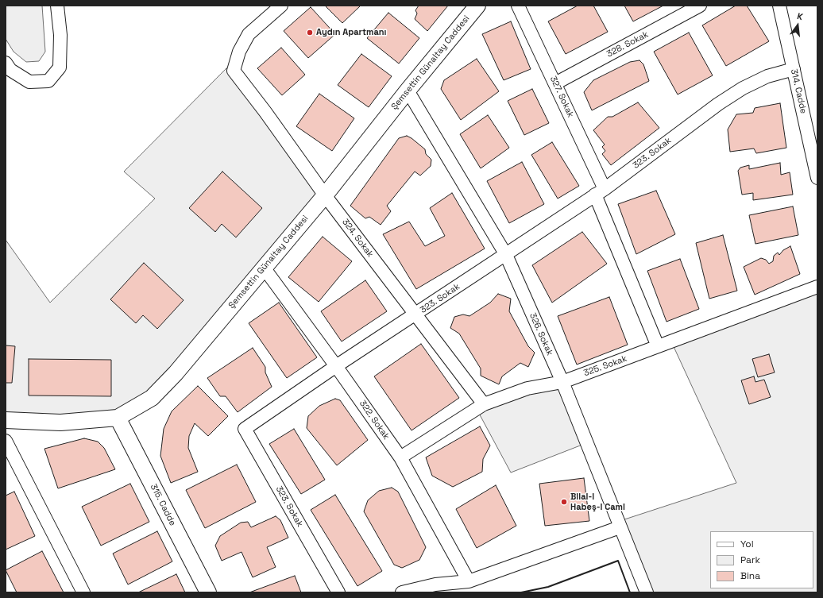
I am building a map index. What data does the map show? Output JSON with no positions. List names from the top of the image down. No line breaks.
{"streets":{"street":["328. Sokak","Şemsettin Günaltay Caddesi","314. Cadde","327. Sokak","323. Sokak","324. Sokak","326. Sokak","325. Sokak","322. Sokak","315. Cadde"]},"crossings":[["328. Sokak","327. Sokak"],["Şemsettin Günaltay Caddesi","324. Sokak"],["Şemsettin Günaltay Caddesi","326. Sokak"],["Şemsettin Günaltay Caddesi","322. Sokak"],["Şemsettin Günaltay Caddesi","315. Cadde"],["314. Cadde","323. Sokak"],["327. Sokak","323. Sokak"],["327. Sokak","325. Sokak"],["323. Sokak","324. Sokak"],["323. Sokak","326. Sokak"],["323. Sokak","322. Sokak"],["324. Sokak","325. Sokak"],["326. Sokak","325. Sokak"],["325. Sokak","322. Sokak"]],"places":["Aydın Apartmanı","Bilal-i Habeş-i Cami"],"legend":["Yol","Park","Bina"],"north":"top"}
